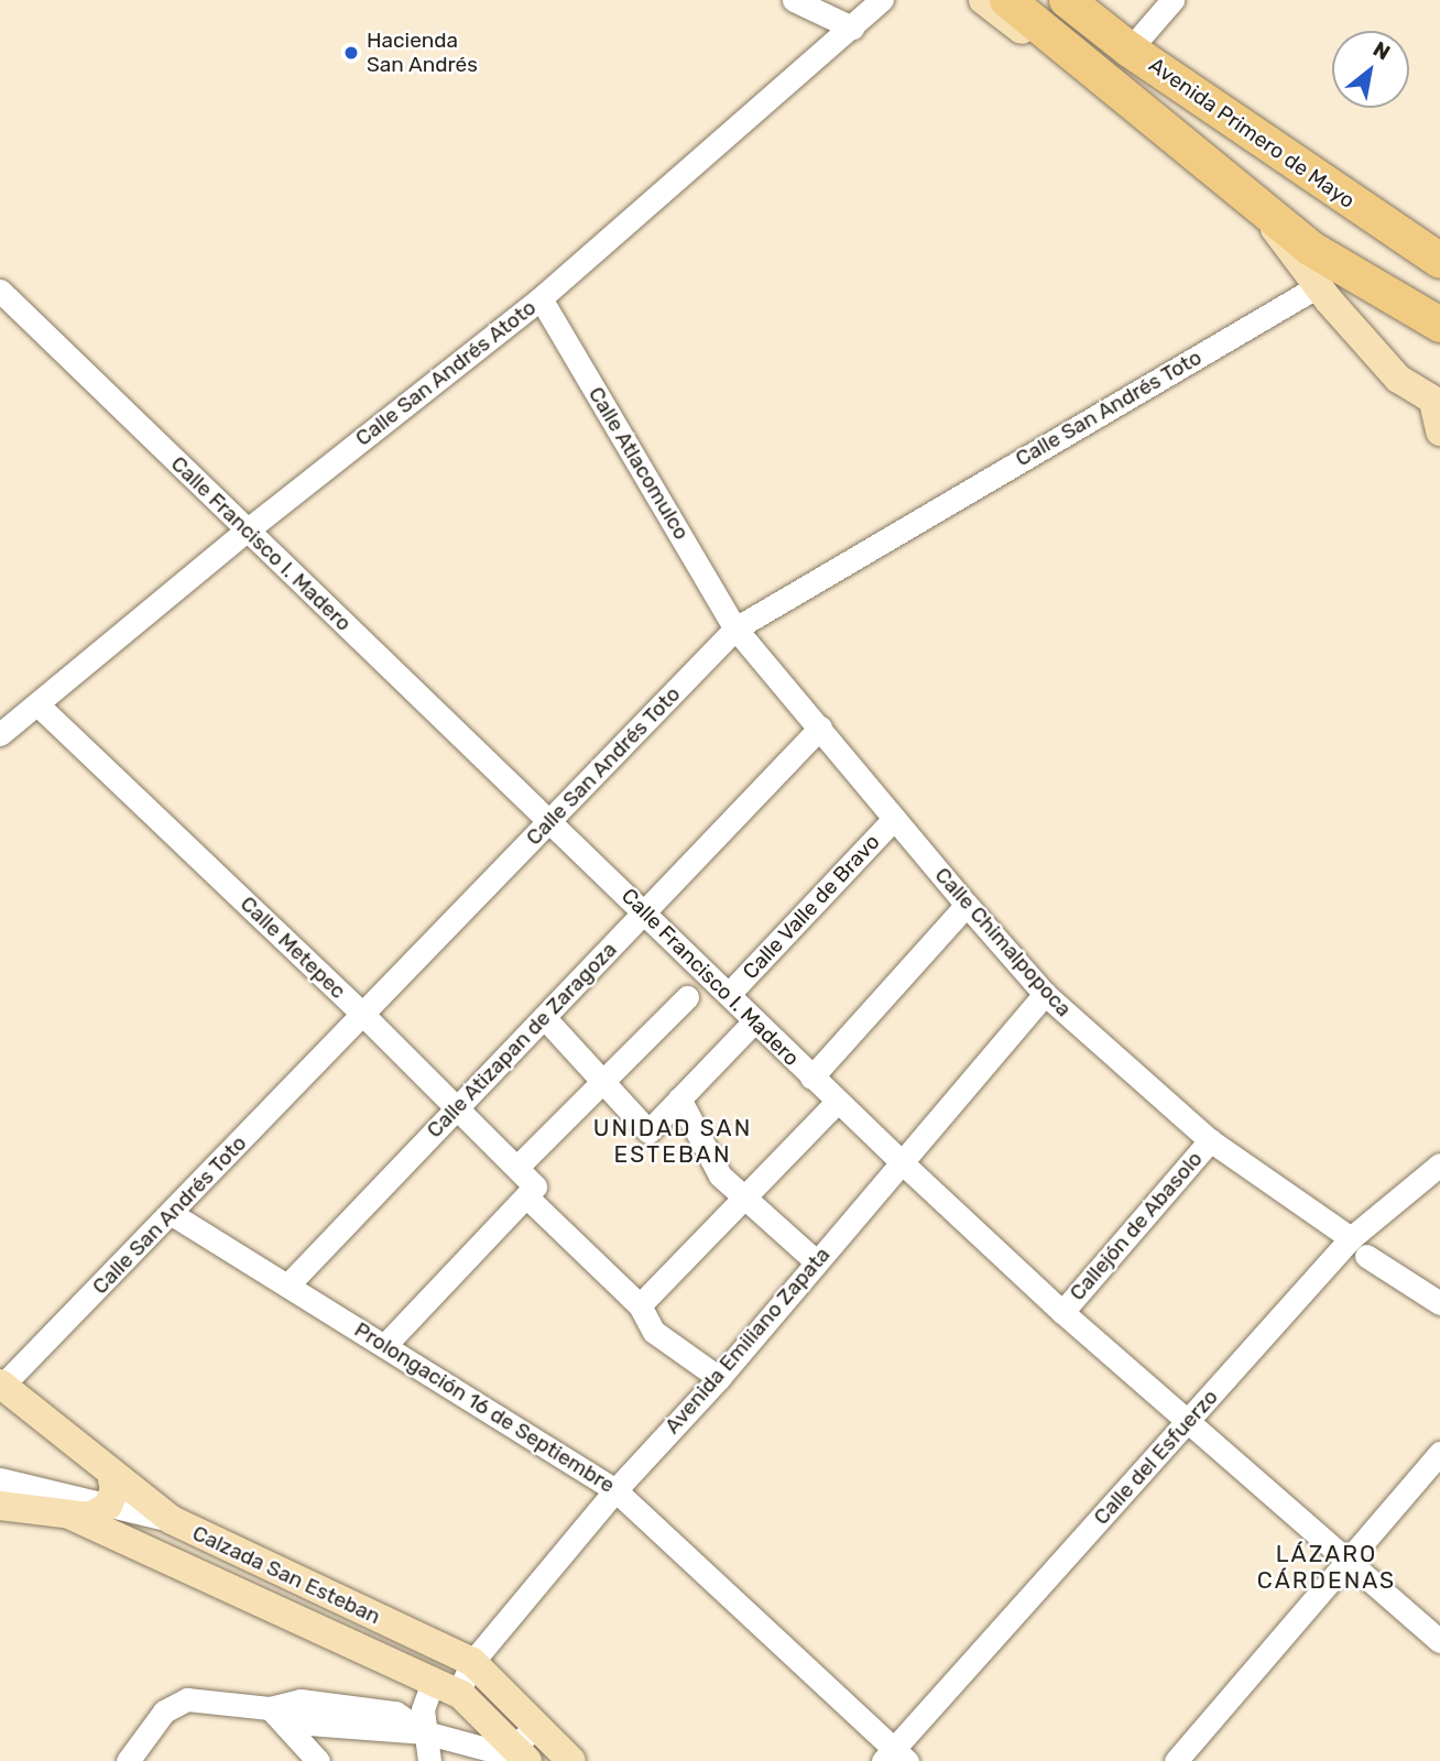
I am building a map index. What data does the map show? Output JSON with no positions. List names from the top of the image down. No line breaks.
{"streets":{"highway":["Avenida Primero de Mayo"],"main road":["Calzada San Esteban"],"street":["Calle San Andrés Atoto","Calle San Andrés Toto","Calle Atlacomulco","Calle Francisco I. Madero","Calle Valle de Bravo","Calle Chimalpopoca","Calle Metepec","Calle Atizapan de Zaragoza","Callejón de Abasolo","Avenida Emiliano Zapata","Prolongación 16 de Septiembre","Calle del Esfuerzo"]},"crossings":[["Avenida Primero de Mayo","Calle San Andrés Toto"],["Calle San Andrés Atoto","Calle Atlacomulco"],["Calle San Andrés Atoto","Calle Francisco I. Madero"],["Calle San Andrés Atoto","Calle Metepec"],["Calle San Andrés Toto","Calle Atlacomulco"],["Calle San Andrés Toto","Calle Francisco I. Madero"],["Calle San Andrés Toto","Calle Chimalpopoca"],["Calle San Andrés Toto","Calle Metepec"],["Calle San Andrés Toto","Prolongación 16 de Septiembre"],["Calle San Andrés Toto","Calzada San Esteban"],["Calle Atlacomulco","Calle Chimalpopoca"],["Calle Francisco I. Madero","Calle Valle de Bravo"],["Calle Francisco I. Madero","Calle Atizapan de Zaragoza"],["Calle Francisco I. Madero","Callejón de Abasolo"],["Calle Francisco I. Madero","Avenida Emiliano Zapata"],["Calle Francisco I. Madero","Calle del Esfuerzo"],["Calle Valle de Bravo","Calle Chimalpopoca"],["Calle Chimalpopoca","Calle Atizapan de Zaragoza"],["Calle Chimalpopoca","Callejón de Abasolo"],["Calle Chimalpopoca","Avenida Emiliano Zapata"],["Calle Chimalpopoca","Calle del Esfuerzo"],["Calle Metepec","Calle Atizapan de Zaragoza"],["Calle Atizapan de Zaragoza","Prolongación 16 de Septiembre"],["Avenida Emiliano Zapata","Prolongación 16 de Septiembre"],["Avenida Emiliano Zapata","Calzada San Esteban"],["Prolongación 16 de Septiembre","Calle del Esfuerzo"]],"districts":["UNIDAD SAN ESTEBAN","LÁZARO CÁRDENAS"],"places":["Hacienda San Andrés"],"north":"top right"}
